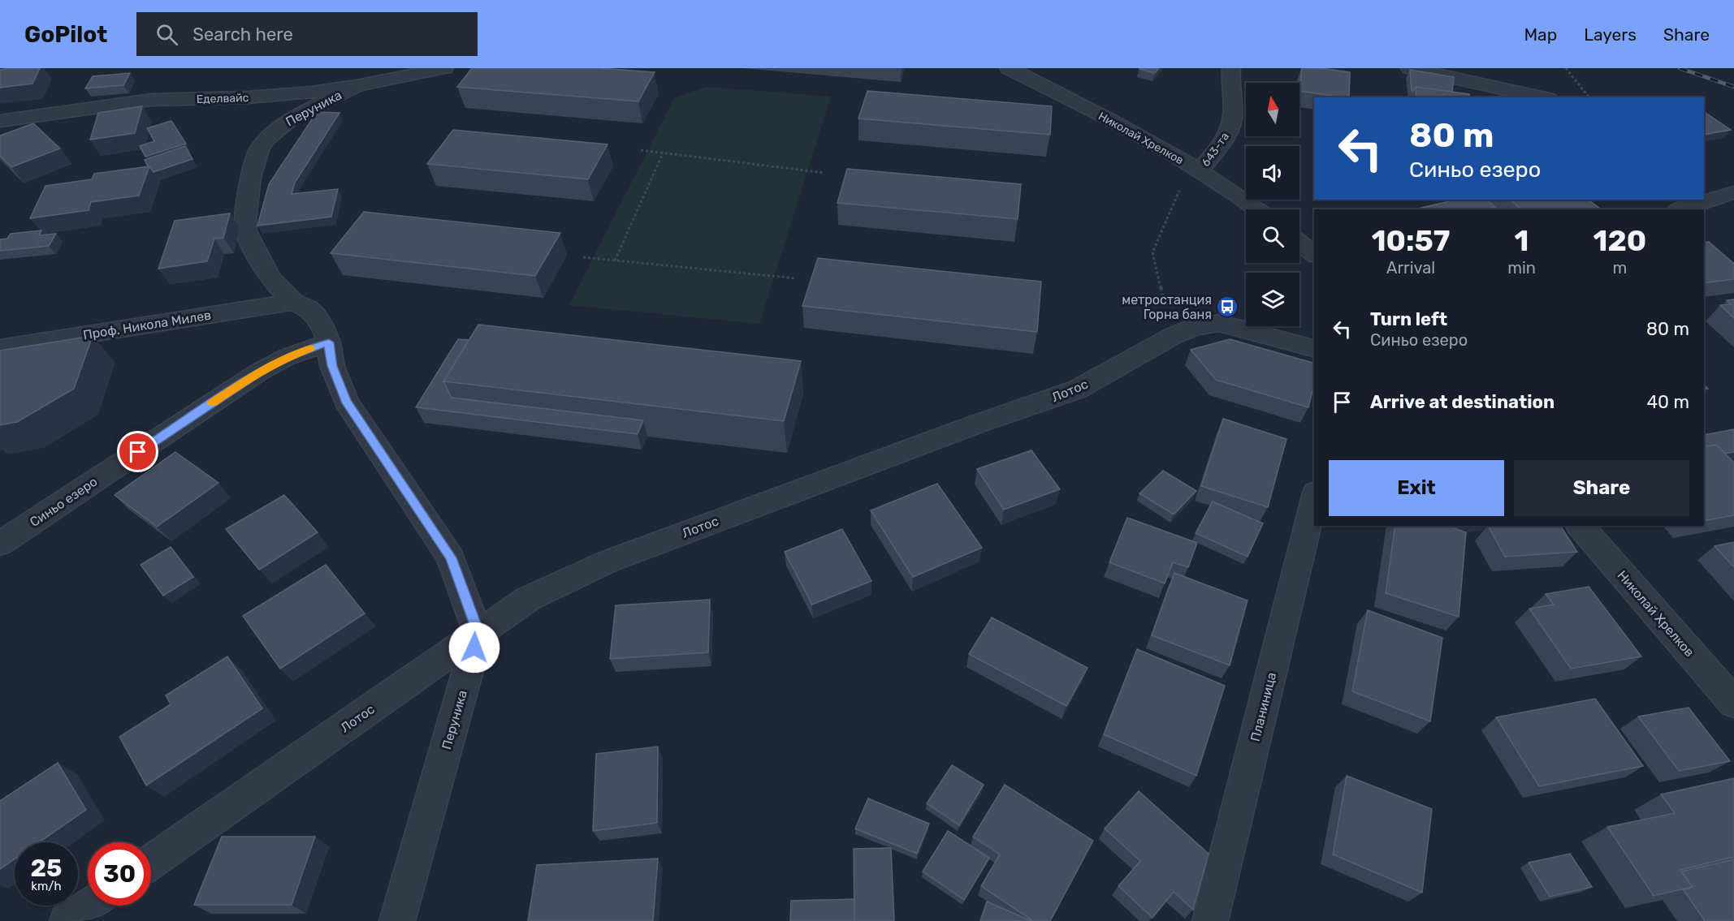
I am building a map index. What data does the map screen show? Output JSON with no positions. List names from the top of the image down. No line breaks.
{"streets":{"street":["Еделвайс","Перуника","Николай Хрелков","643-та","Проф. Никола Милев","Лотос","Синьо езеро","Планиница"]},"crossings":[["Еделвайс","Перуника"],["Перуника","Проф. Никола Милев"],["Перуника","Лотос"],["Перуника","Синьо езеро"],["Николай Хрелков","643-та"]],"places":{"bus stop":["метростанция Горна баня"]},"north":"top","page":{"header":"GoPilot","search":"Search here","nav":["Map","Layers","Share"],"turn":["80 m","Синьо езеро"],"eta":["10:57","Arrival","1","min","120","m"],"list":[{"name":"Turn left","note":"Синьо езеро","value":"80 m"},{"name":"Arrive at destination","value":"40 m"}],"buttons":["Exit","Share"],"speed":"25 km/h","limit":"30"}}
